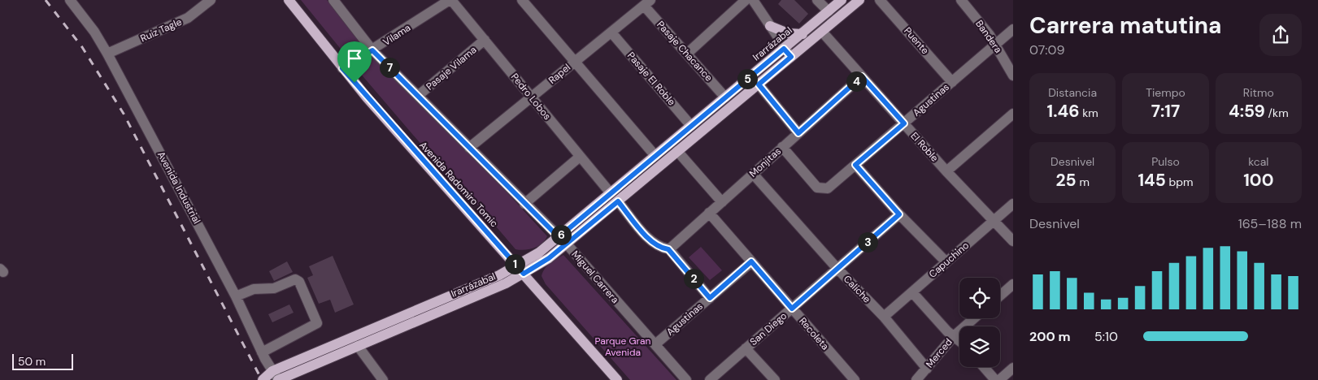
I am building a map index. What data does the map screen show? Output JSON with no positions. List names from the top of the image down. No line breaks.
{"streets":{"main road":["Irarrázabal","Avenida Radomiro Tomic"],"street":["Ruiz Tagle","Vilama","Bandera","Puente","Pasaje Chacance","Pasaje Vilama","Rapel","Pasaje El Roble","Pedro Lobos","Agustinas","El Roble","Monjitas","Avenida Industrial","Capuchino","Miguel Carrera","Caliche","San Diego","Recoleta","Merced"]},"crossings":[["Ruiz Tagle","Avenida Industrial"],["Vilama","Pedro Lobos"],["Vilama","Avenida Radomiro Tomic"],["Vilama","Miguel Carrera"],["Bandera","Agustinas"],["Puente","Agustinas"],["Irarrázabal","Pasaje Chacance"],["Irarrázabal","Pasaje El Roble"],["Irarrázabal","Pedro Lobos"],["Irarrázabal","El Roble"],["Irarrázabal","Avenida Radomiro Tomic"],["Irarrázabal","Avenida Industrial"],["Irarrázabal","Miguel Carrera"],["Pasaje Chacance","Rapel"],["Pasaje Vilama","Pedro Lobos"],["Pasaje Vilama","Miguel Carrera"],["Rapel","Pasaje El Roble"],["Rapel","Pedro Lobos"],["Rapel","Miguel Carrera"],["Pedro Lobos","Monjitas"],["Agustinas","El Roble"],["Agustinas","Monjitas"],["Agustinas","Miguel Carrera"],["Agustinas","Recoleta"],["El Roble","Monjitas"],["El Roble","Capuchino"],["Monjitas","Caliche"],["Monjitas","Recoleta"],["Capuchino","Caliche"],["Caliche","San Diego"],["Caliche","Merced"],["San Diego","Recoleta"]],"parks":["Parque Gran Avenida"],"scale_bar":"50 m","page":{"heading":["Carrera matutina","07:09"],"pins":["7","5","4","6","3","1","2"],"stats":[["Distancia","1.46 km"],["Tiempo","7:17"],["Ritmo","4:59 /km"],["Desnivel","25 m"],["Pulso","145 bpm"],["kcal","100"]],"chart":["Desnivel","165–188 m"],"list":[{"name":"200 m","note":"5:10"}],"scale":"50 m"}}
